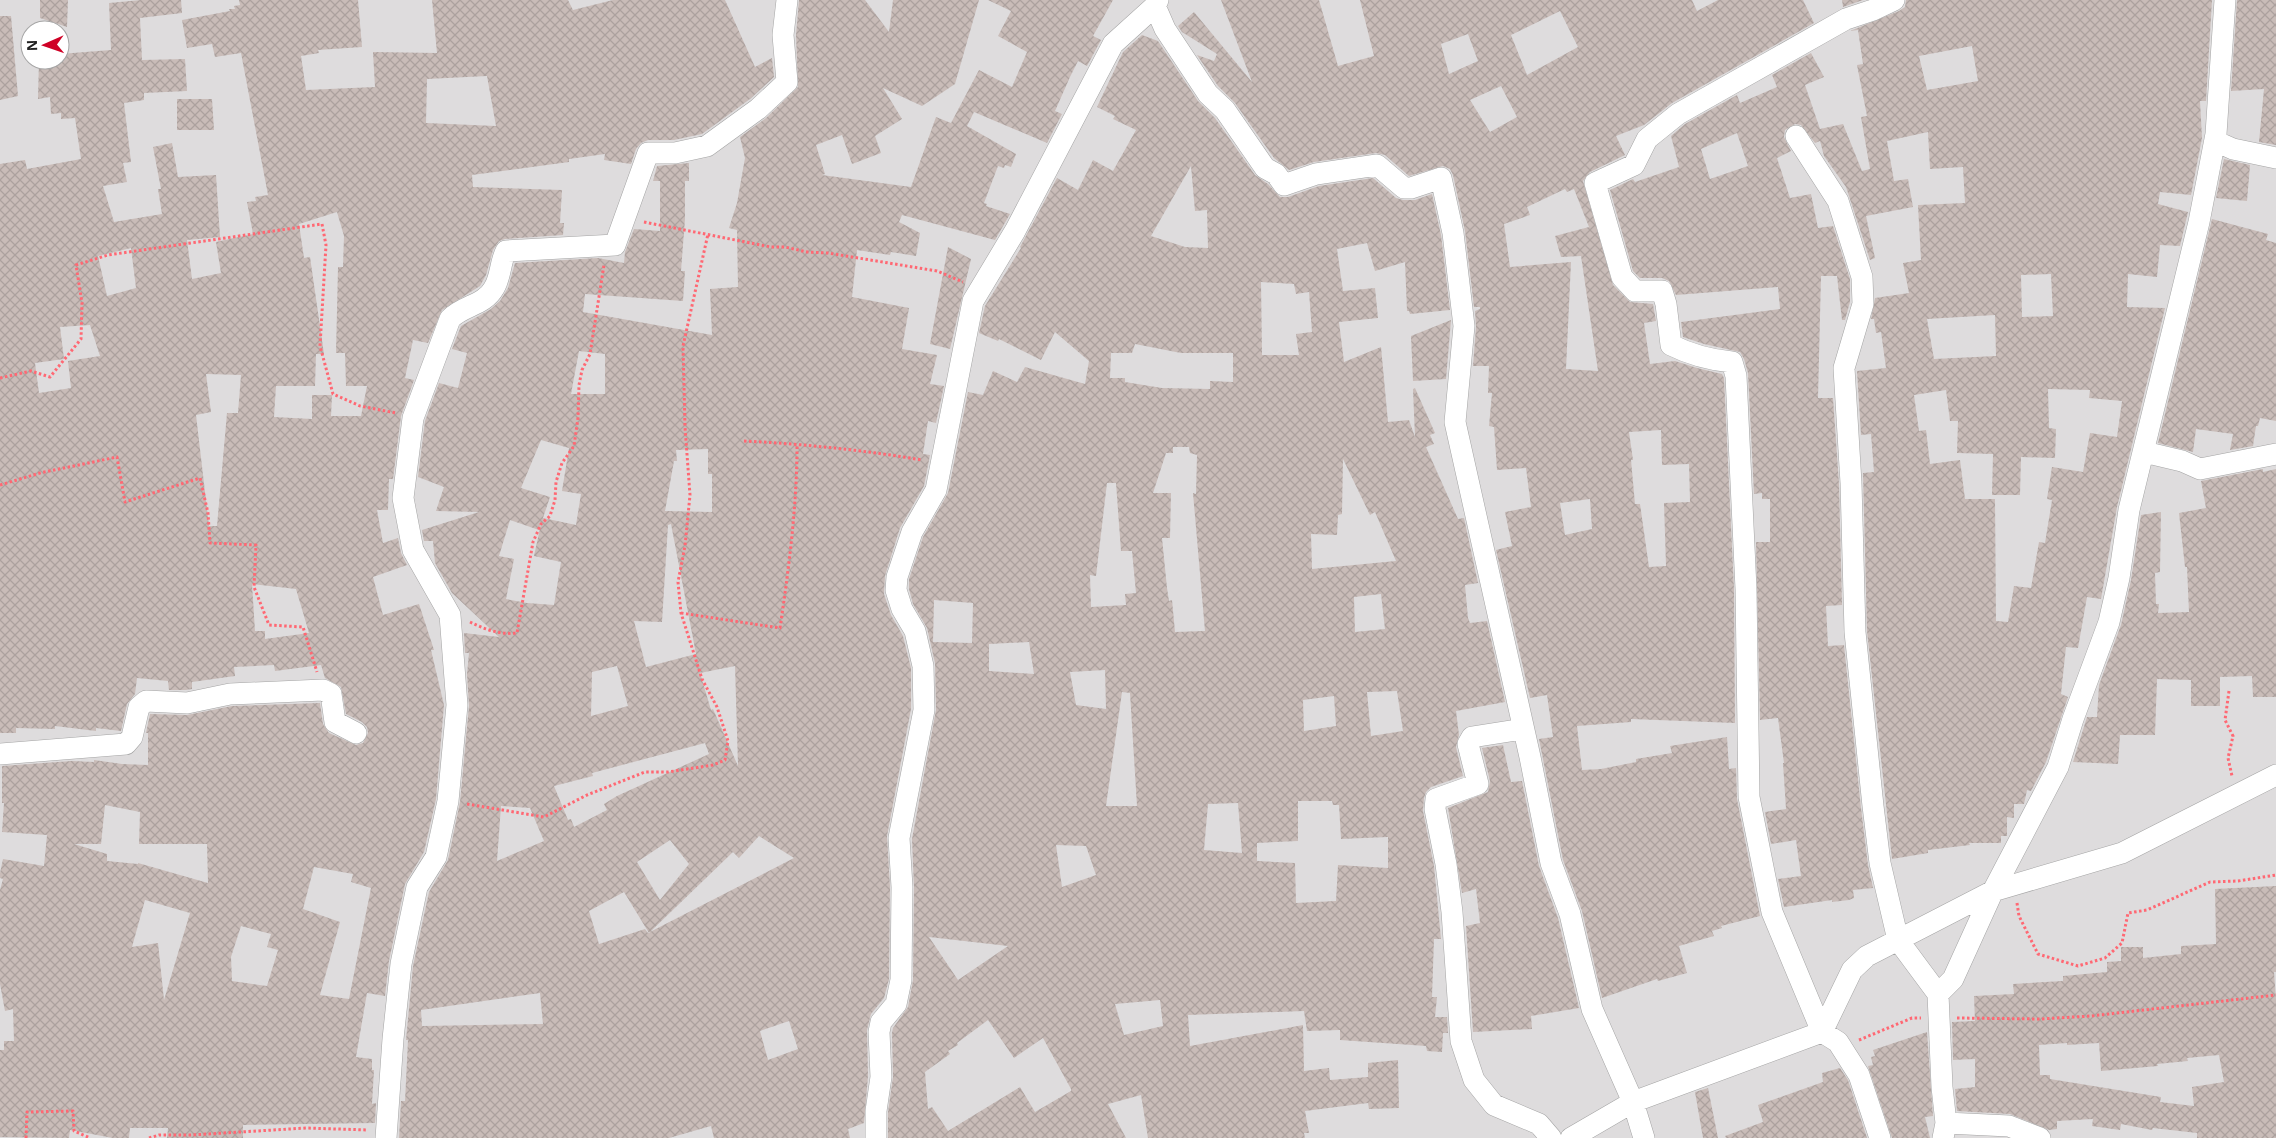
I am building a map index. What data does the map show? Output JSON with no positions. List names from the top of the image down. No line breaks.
{"north":"left"}
